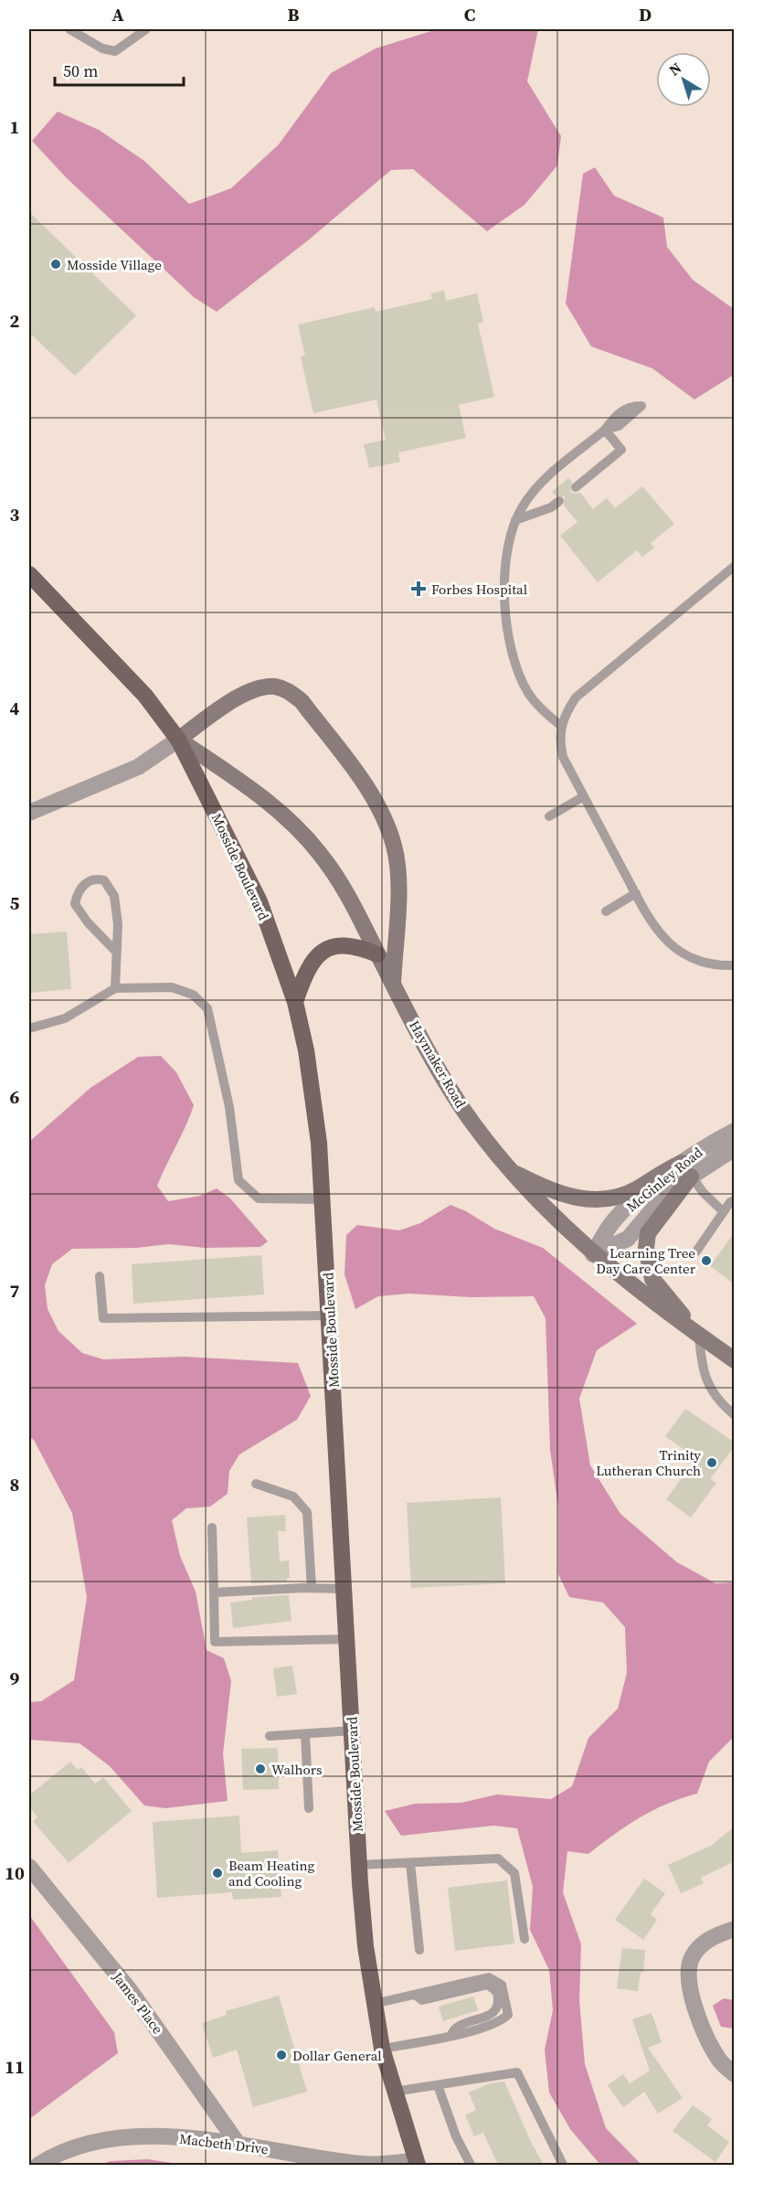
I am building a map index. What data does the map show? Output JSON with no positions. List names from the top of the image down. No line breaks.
{"streets":{"main road":["Mosside Boulevard","Haymaker Road"],"street":["McGinley Road","James Place","Macbeth Drive"]},"crossings":[["Mosside Boulevard","Haymaker Road"],["Mosside Boulevard","Macbeth Drive"],["Haymaker Road","McGinley Road"],["James Place","Macbeth Drive"]],"places":{"other":["Mosside Village","Learning Tree Day Care Center","Trinity Lutheran Church","Walhors","Beam Heating and Cooling","Dollar General"],"health":["Forbes Hospital"]},"scale_bar":"50 m","north":"top left","grid":{"columns":["A","B","C","D"],"rows":["1","2","3","4","5","6","7","8","9","10","11"]}}
